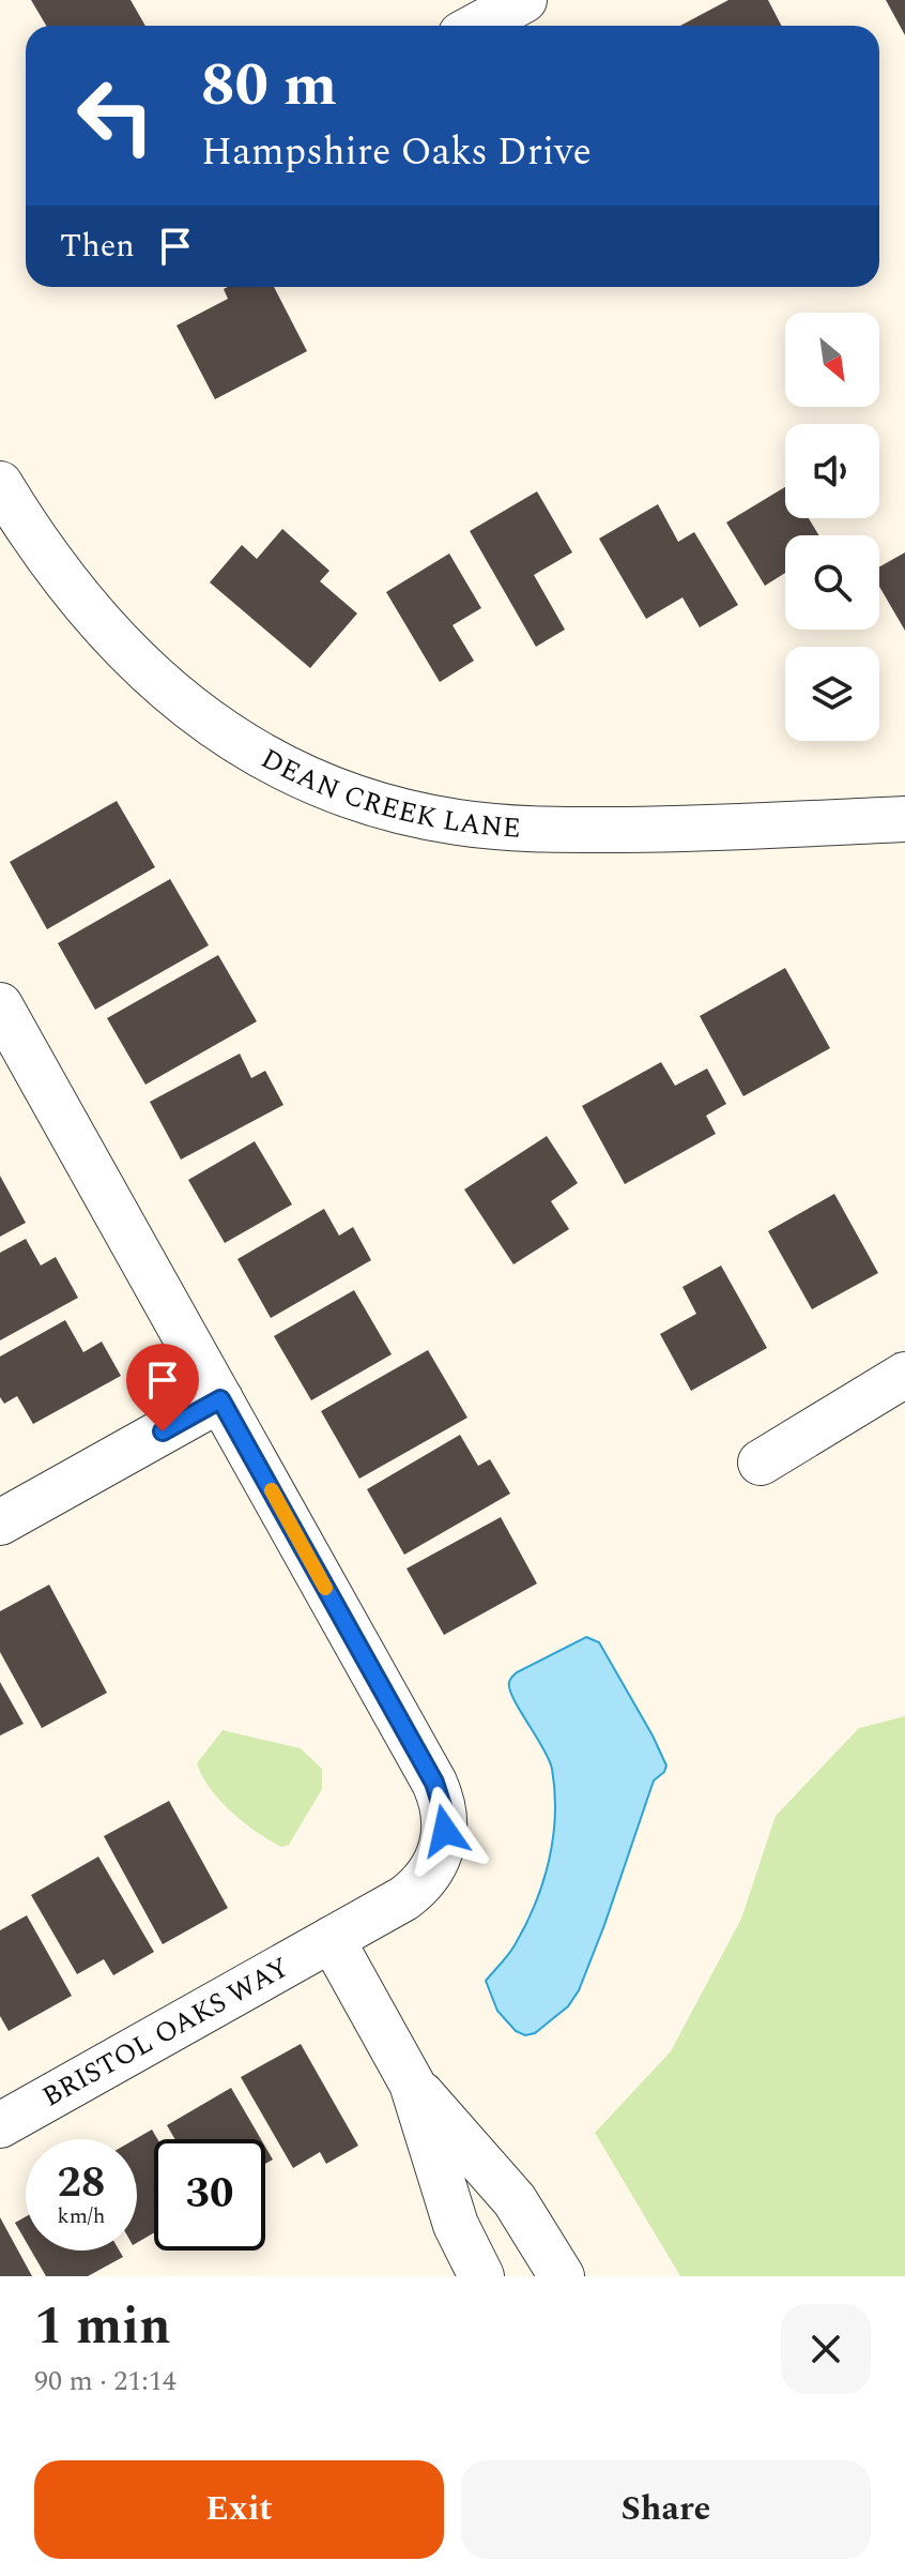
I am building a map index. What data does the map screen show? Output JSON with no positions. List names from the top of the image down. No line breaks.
{"streets":{"street":["DEAN CREEK LANE","BRISTOL OAKS WAY"]},"north":"bottom right","page":{"turn":["80 m","Hampshire Oaks Drive"],"then":"Then","speed":"28 km/h","limit":"30","heading":["1 min","90 m · 21:14"],"buttons":["Exit","Share"]}}
